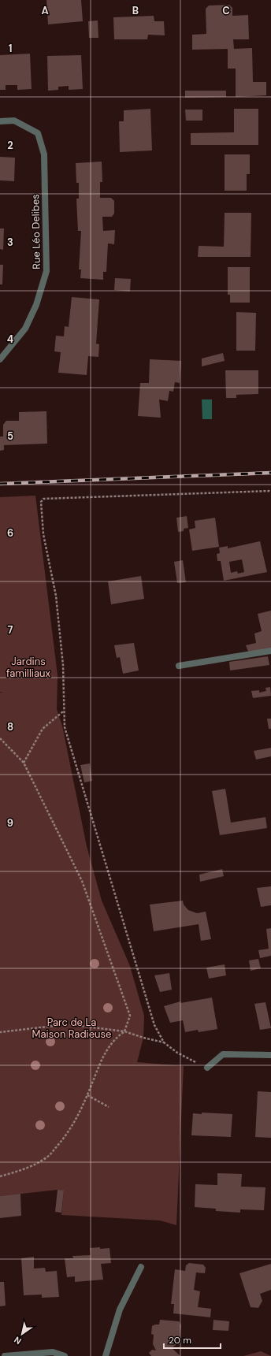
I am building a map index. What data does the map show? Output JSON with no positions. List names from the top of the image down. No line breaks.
{"streets":{"street":["Rue Léo Delibes"]},"parks":["Jardins familliaux","Parc de La Maison Radieuse"],"scale_bar":"20 m","north":"bottom left","grid":{"columns":["A","B","C"],"rows":["1","2","3","4","5","6","7","8","9"]}}
